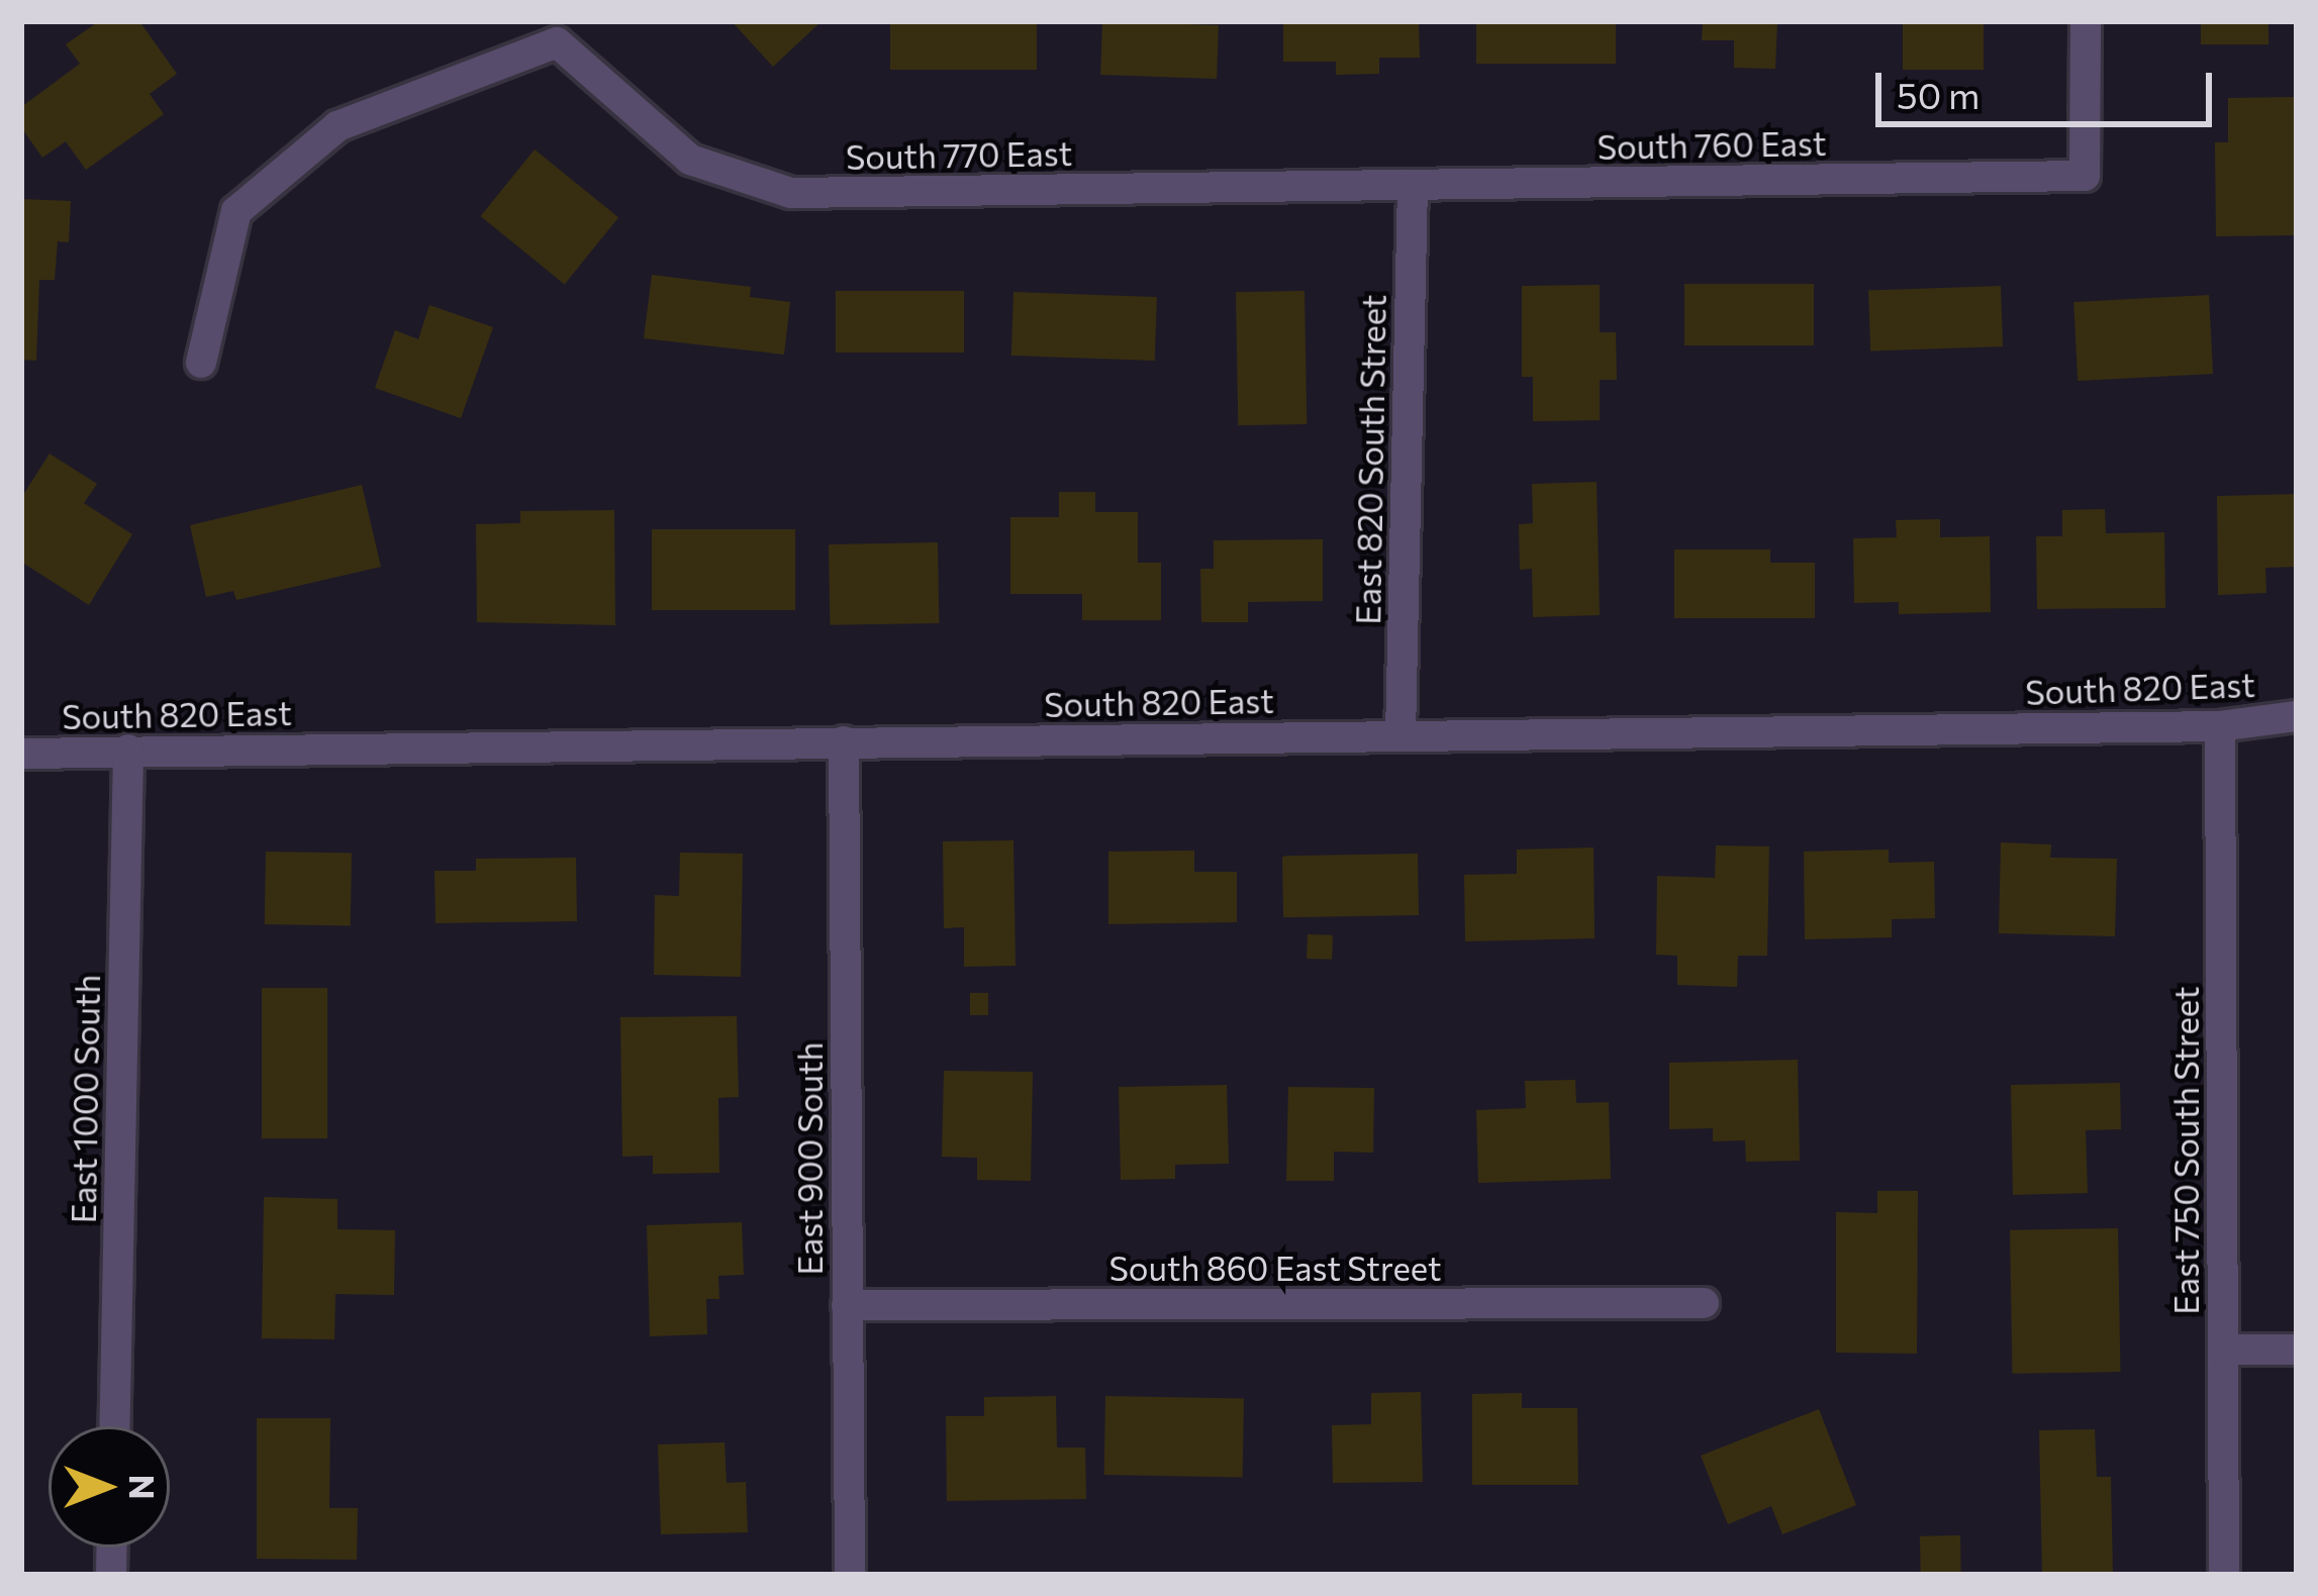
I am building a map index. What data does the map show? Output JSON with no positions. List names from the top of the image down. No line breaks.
{"streets":{"street":["South 760 East","South 770 East","East 820 South Street","South 820 East","East 1000 South","East 750 South Street","East 900 South","South 860 East Street"]},"crossings":[["South 760 East","South 770 East"],["South 760 East","East 820 South Street"],["South 770 East","East 820 South Street"],["East 820 South Street","South 820 East"],["South 820 East","East 1000 South"],["South 820 East","East 750 South Street"],["South 820 East","East 900 South"],["East 900 South","South 860 East Street"]],"scale_bar":"50 m","north":"right"}
